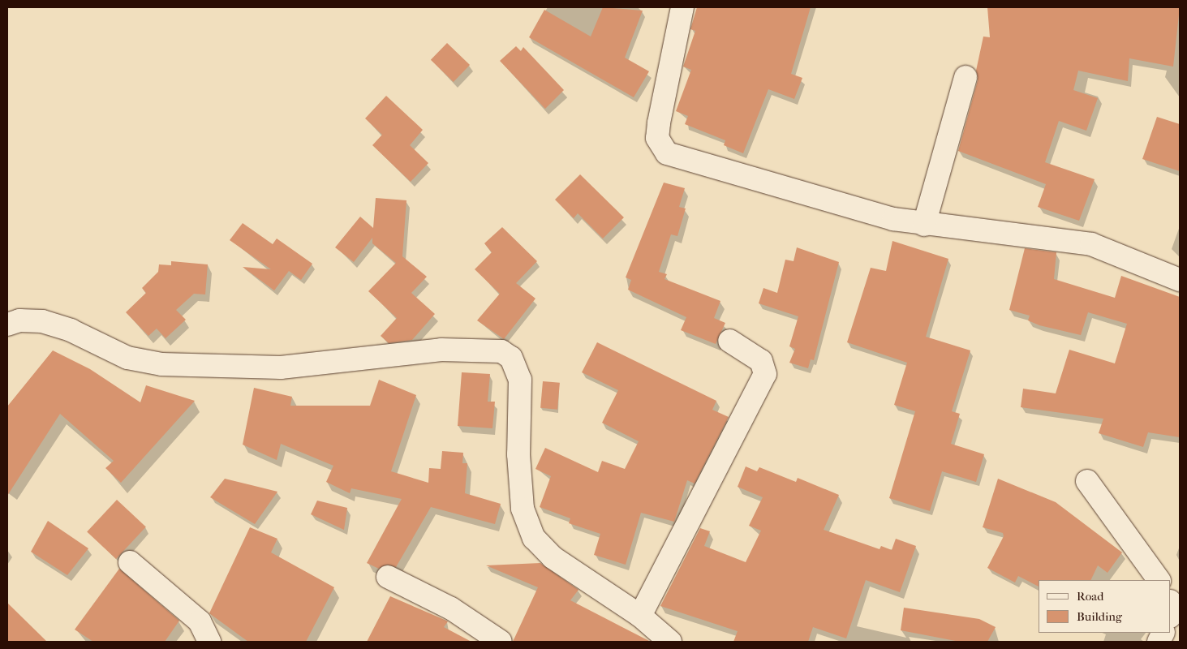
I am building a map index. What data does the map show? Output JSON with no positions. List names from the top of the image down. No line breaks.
{"legend":["Road","Building"]}
